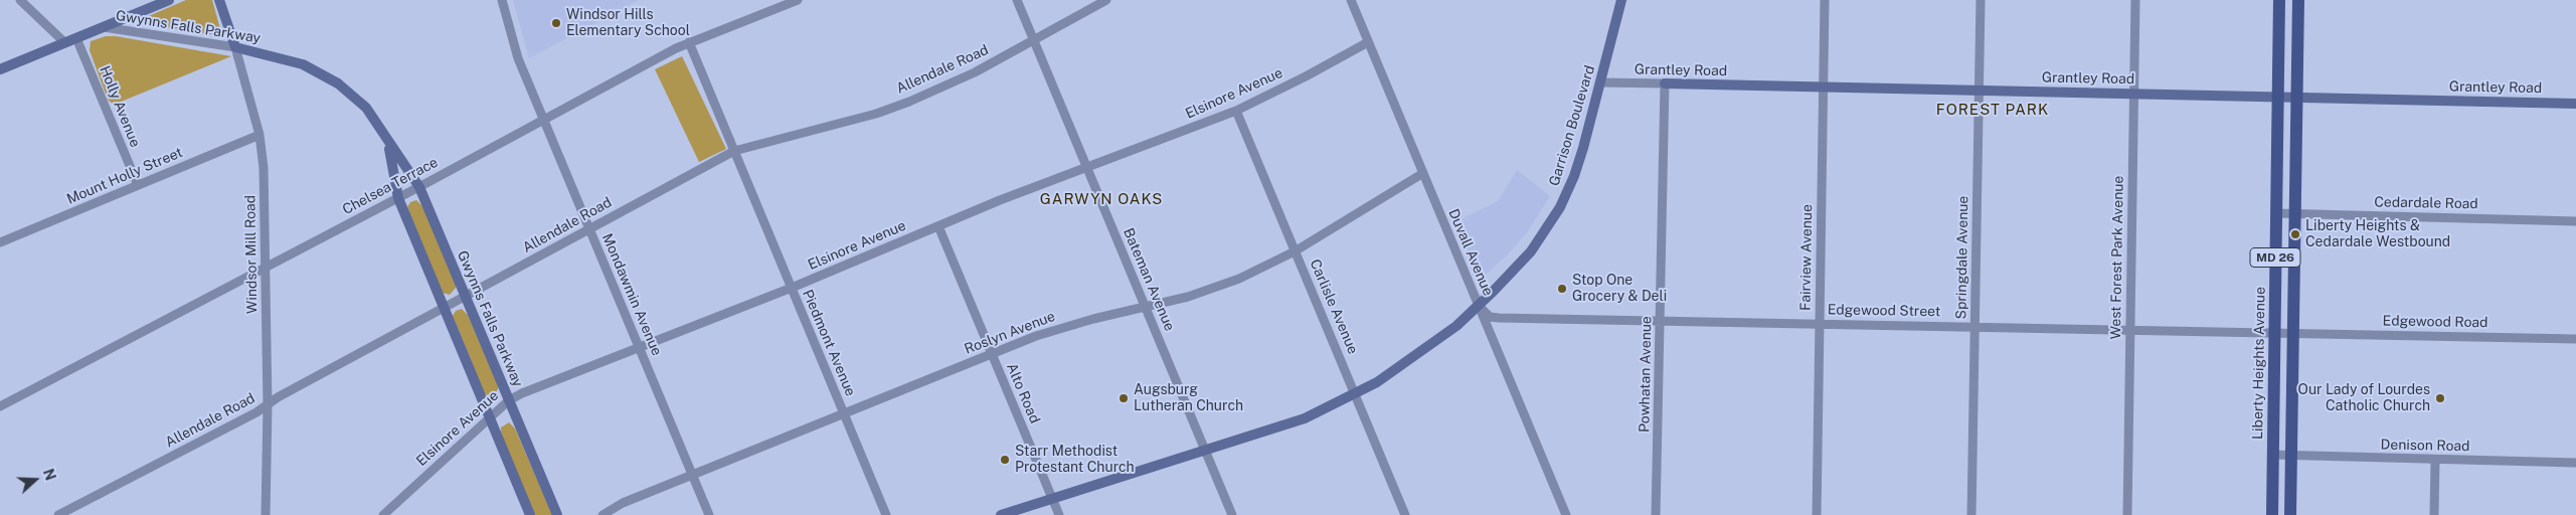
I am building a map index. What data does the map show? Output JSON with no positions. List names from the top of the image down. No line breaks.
{"streets":{"main road":["Gwynns Falls Parkway","Grantley Road","Garrison Boulevard","Windsor Mill Road","MD 26","Liberty Heights Avenue"],"street":["Allendale Road","Elsinore Avenue","Holly Avenue","Mount Holly Street","Chelsea Terrace","Cedardale Road","Duvall Avenue","Fairview Avenue","Springdale Avenue","West Forest Park Avenue","Bateman Avenue","Mondawmin Avenue","Carlisle Avenue","Edgewood Street","Edgewood Road","Roslyn Avenue","Piedmont Avenue","Powhatan Avenue","Alto Road","Denison Road"]},"crossings":[["Gwynns Falls Parkway","Allendale Road"],["Gwynns Falls Parkway","Elsinore Avenue"],["Gwynns Falls Parkway","Chelsea Terrace"],["Gwynns Falls Parkway","Windsor Mill Road"],["Allendale Road","Windsor Mill Road"],["Allendale Road","Bateman Avenue"],["Allendale Road","Mondawmin Avenue"],["Allendale Road","Piedmont Avenue"],["Grantley Road","Garrison Boulevard"],["Grantley Road","Fairview Avenue"],["Grantley Road","Springdale Avenue"],["Grantley Road","West Forest Park Avenue"],["Grantley Road","MD 26"],["Grantley Road","Liberty Heights Avenue"],["Grantley Road","Powhatan Avenue"],["Elsinore Avenue","Duvall Avenue"],["Elsinore Avenue","Bateman Avenue"],["Elsinore Avenue","Mondawmin Avenue"],["Elsinore Avenue","Carlisle Avenue"],["Elsinore Avenue","Piedmont Avenue"],["Elsinore Avenue","Alto Road"],["Holly Avenue","Mount Holly Street"],["Garrison Boulevard","Duvall Avenue"],["Garrison Boulevard","Bateman Avenue"],["Garrison Boulevard","Carlisle Avenue"],["Garrison Boulevard","Edgewood Street"],["Garrison Boulevard","Alto Road"],["Mount Holly Street","Windsor Mill Road"],["Chelsea Terrace","Windsor Mill Road"],["Chelsea Terrace","Mondawmin Avenue"],["Chelsea Terrace","Piedmont Avenue"],["Cedardale Road","MD 26"],["Cedardale Road","Liberty Heights Avenue"],["Duvall Avenue","Edgewood Street"],["Duvall Avenue","Roslyn Avenue"],["Fairview Avenue","Edgewood Street"],["Springdale Avenue","Edgewood Street"],["West Forest Park Avenue","Edgewood Street"],["MD 26","Edgewood Street"],["MD 26","Edgewood Road"],["MD 26","Denison Road"],["Bateman Avenue","Roslyn Avenue"],["Mondawmin Avenue","Roslyn Avenue"],["Carlisle Avenue","Roslyn Avenue"],["Edgewood Street","Edgewood Road"],["Edgewood Street","Liberty Heights Avenue"],["Edgewood Street","Powhatan Avenue"],["Roslyn Avenue","Piedmont Avenue"],["Roslyn Avenue","Alto Road"],["Liberty Heights Avenue","Denison Road"]],"districts":["FOREST PARK","GARWYN OAKS"],"places":["Windsor Hills Elementary School","Liberty Heights & Cedardale Westbound","Stop One Grocery & Deli","Augsburg Lutheran Church","Our Lady of Lourdes Catholic Church","Starr Methodist Protestant Church"],"north":"right"}
